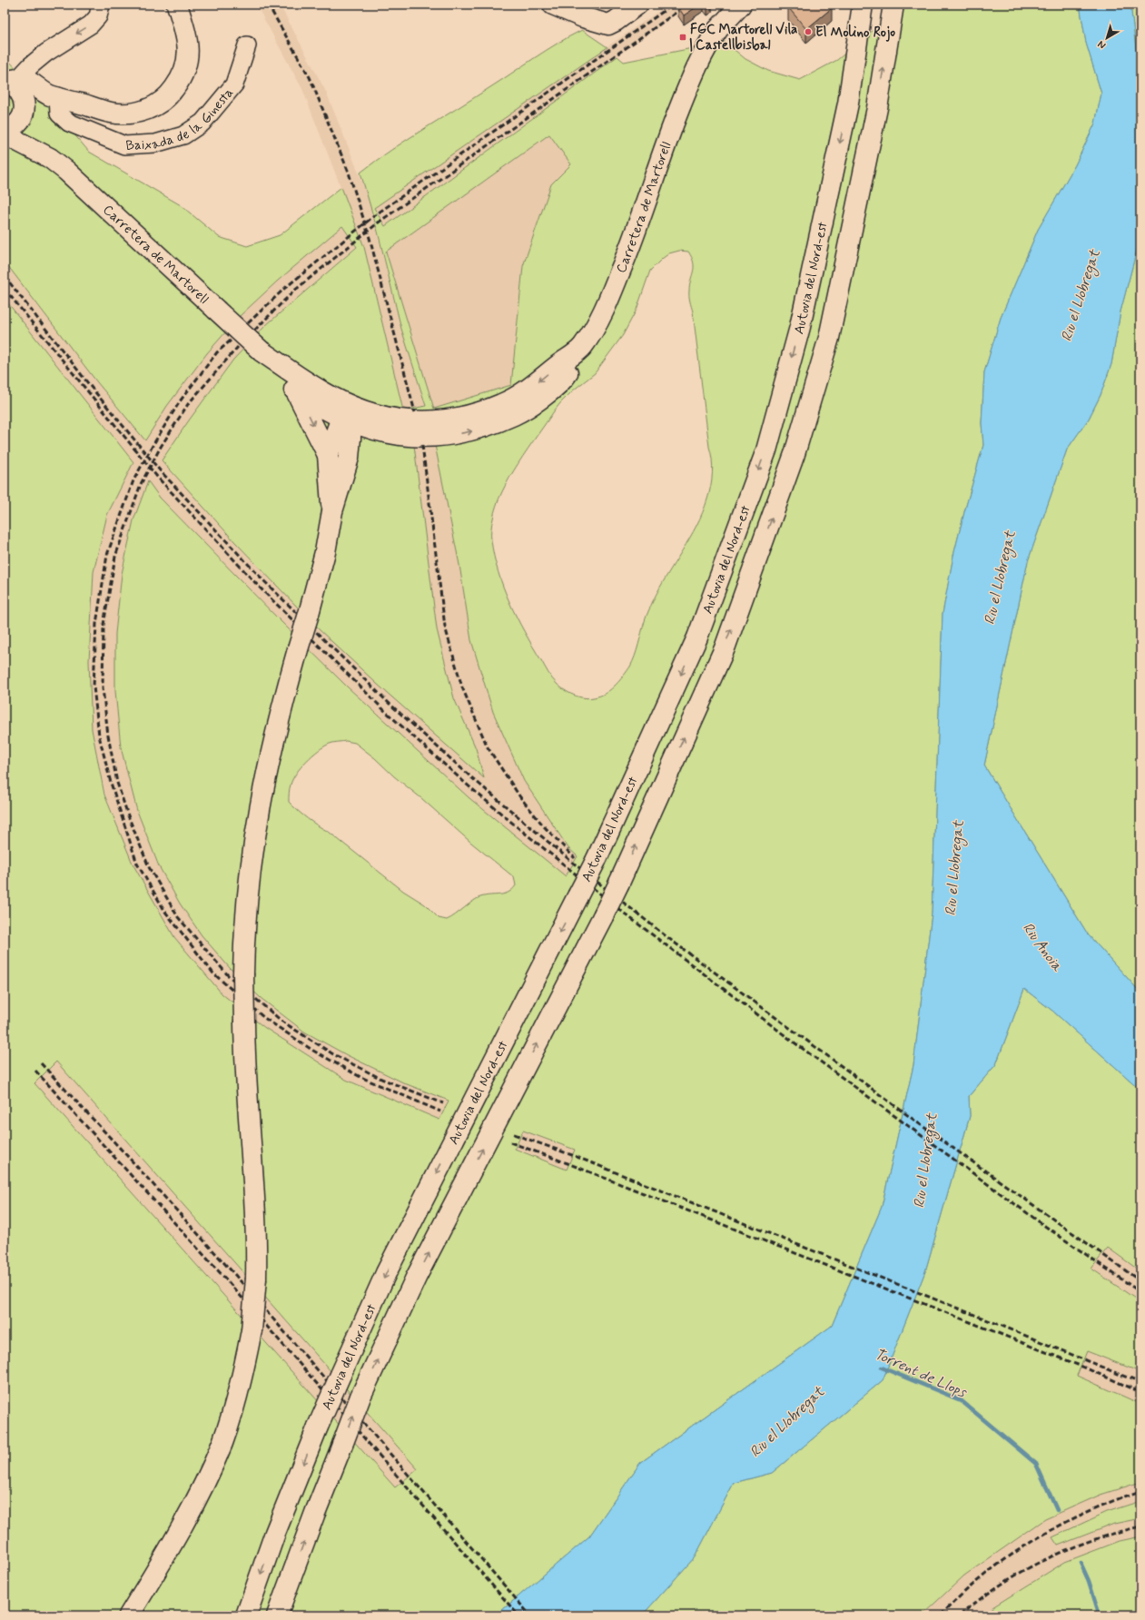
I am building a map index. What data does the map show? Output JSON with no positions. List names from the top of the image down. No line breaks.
{"streets":{"main road":["Carretera de Martorell","Autovia del Nord-est"],"street":["Baixada de la Ginesta"]},"water":["Riu el Llobregat","Riu Anoia","Torrent de Llops"],"places":{"other":["El Molino Rojo"],"transit":["FGC Martorell Vila | Castellbisbal"]},"north":"bottom left"}
